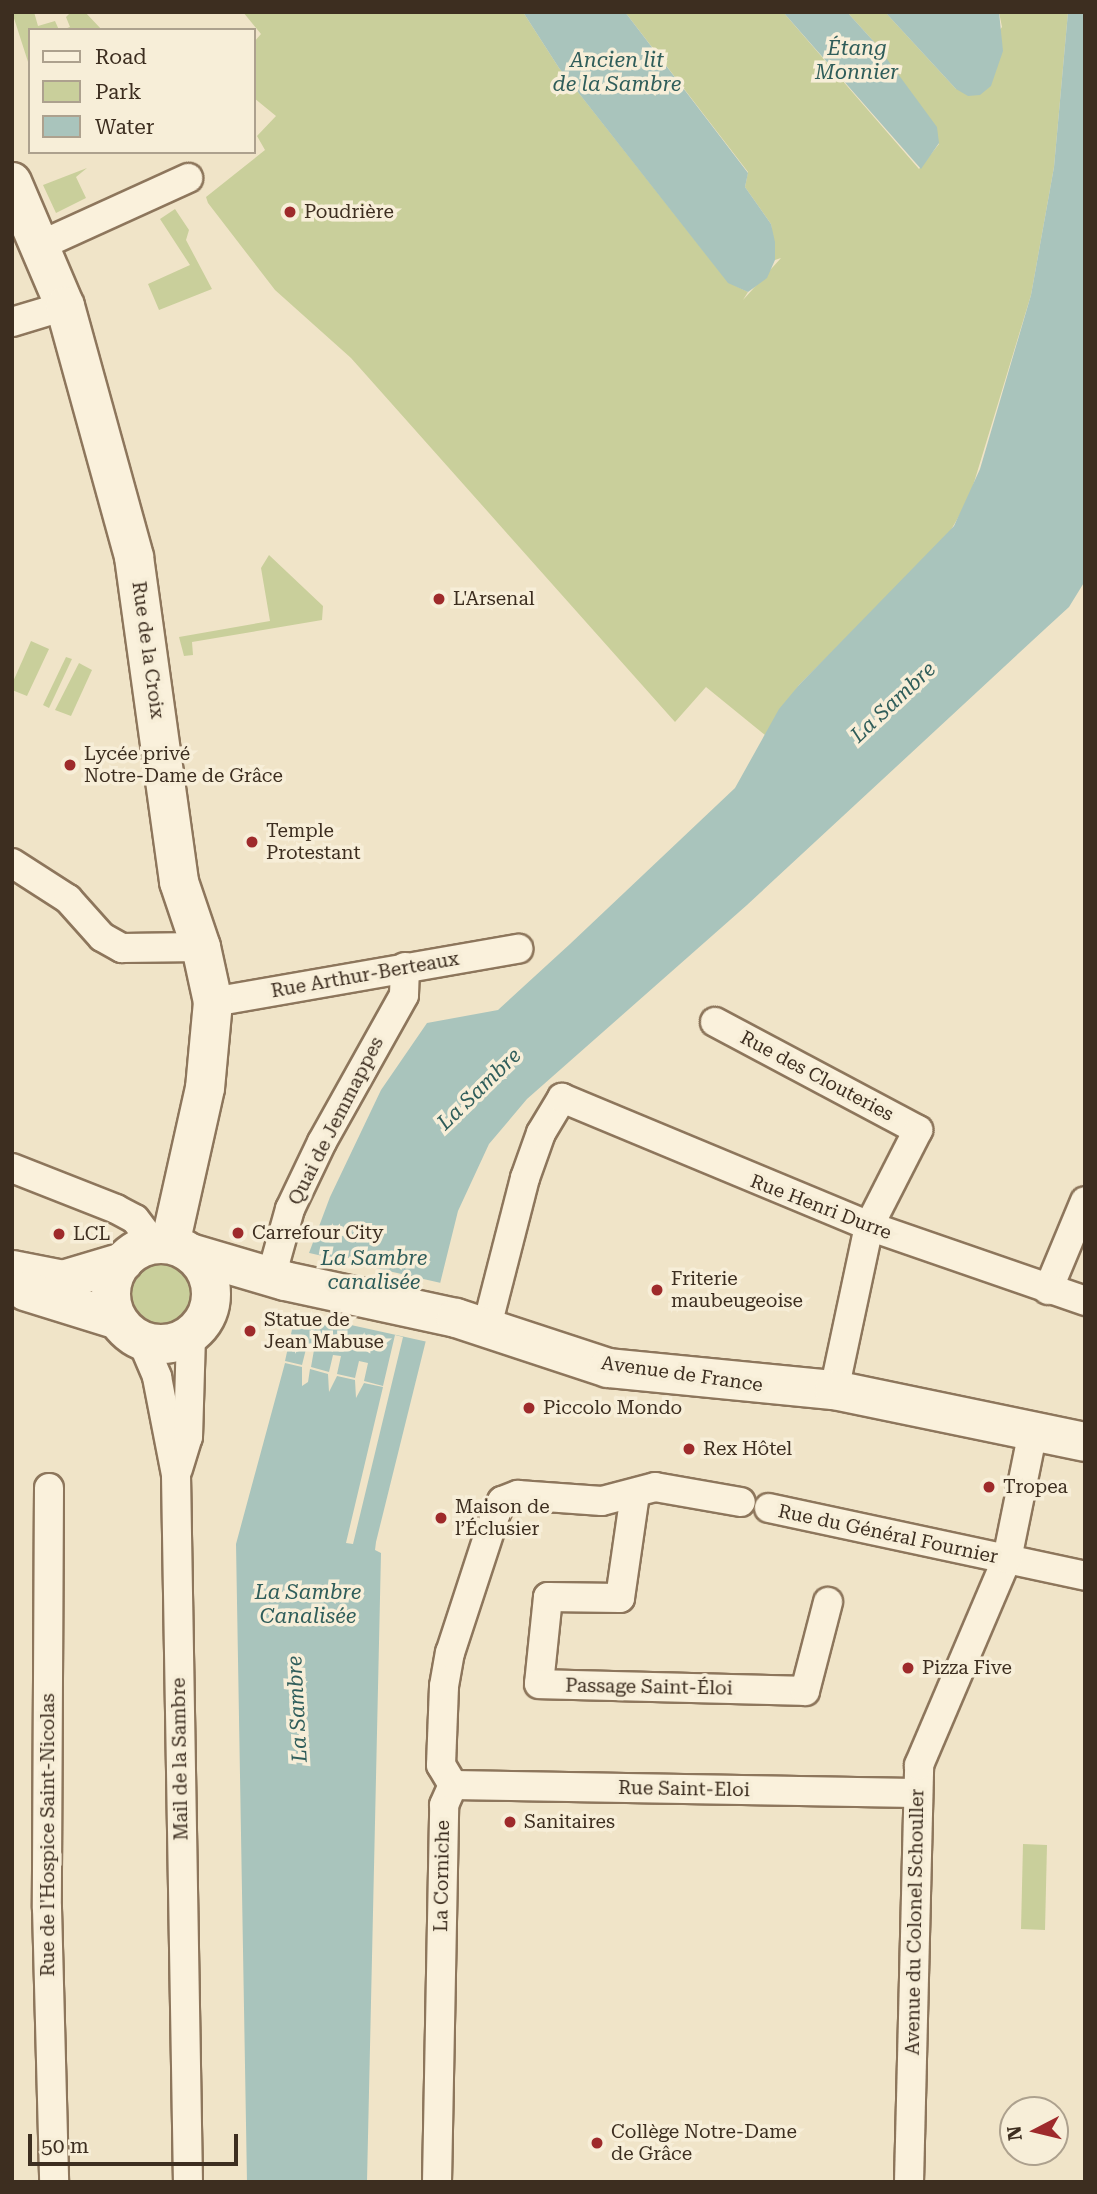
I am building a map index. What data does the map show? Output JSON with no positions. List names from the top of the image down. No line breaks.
{"streets":{"main road":["Rue de la Croix","Avenue de France"],"street":["Rue Arthur-Berteaux","Rue des Clouteries","Quai de Jemmappes","Rue Henri Durre","Rue du Général Fournier","Passage Saint-Éloi","Mail de la Sambre","Rue Saint-Eloi","Rue de l'Hospice Saint-Nicolas","La Corniche","Avenue du Colonel Schouller"]},"crossings":[["Rue de la Croix","Rue Arthur-Berteaux"],["Rue de la Croix","Avenue de France"],["Rue de la Croix","Mail de la Sambre"],["Rue Arthur-Berteaux","Quai de Jemmappes"],["Rue des Clouteries","Rue Henri Durre"],["Quai de Jemmappes","Avenue de France"],["Rue Henri Durre","Avenue de France"],["Avenue de France","Mail de la Sambre"],["Avenue de France","Avenue du Colonel Schouller"],["Rue du Général Fournier","Avenue du Colonel Schouller"],["Rue Saint-Eloi","La Corniche"],["Rue Saint-Eloi","Avenue du Colonel Schouller"]],"water":["Étang Monnier","Ancien lit de la Sambre","La Sambre","La Sambre canalisée","La Sambre Canalisée"],"places":["Poudrière","L'Arsenal","Lycée privé Notre-Dame de Grâce","Temple Protestant","Carrefour City","LCL","Friterie maubeugeoise","Statue de Jean Mabuse","Piccolo Mondo","Rex Hôtel","Tropea","Maison de l’Éclusier","Pizza Five","Sanitaires","Collège Notre-Dame de Grâce"],"legend":["Road","Park","Water"],"scale_bar":"50 m","north":"left"}
